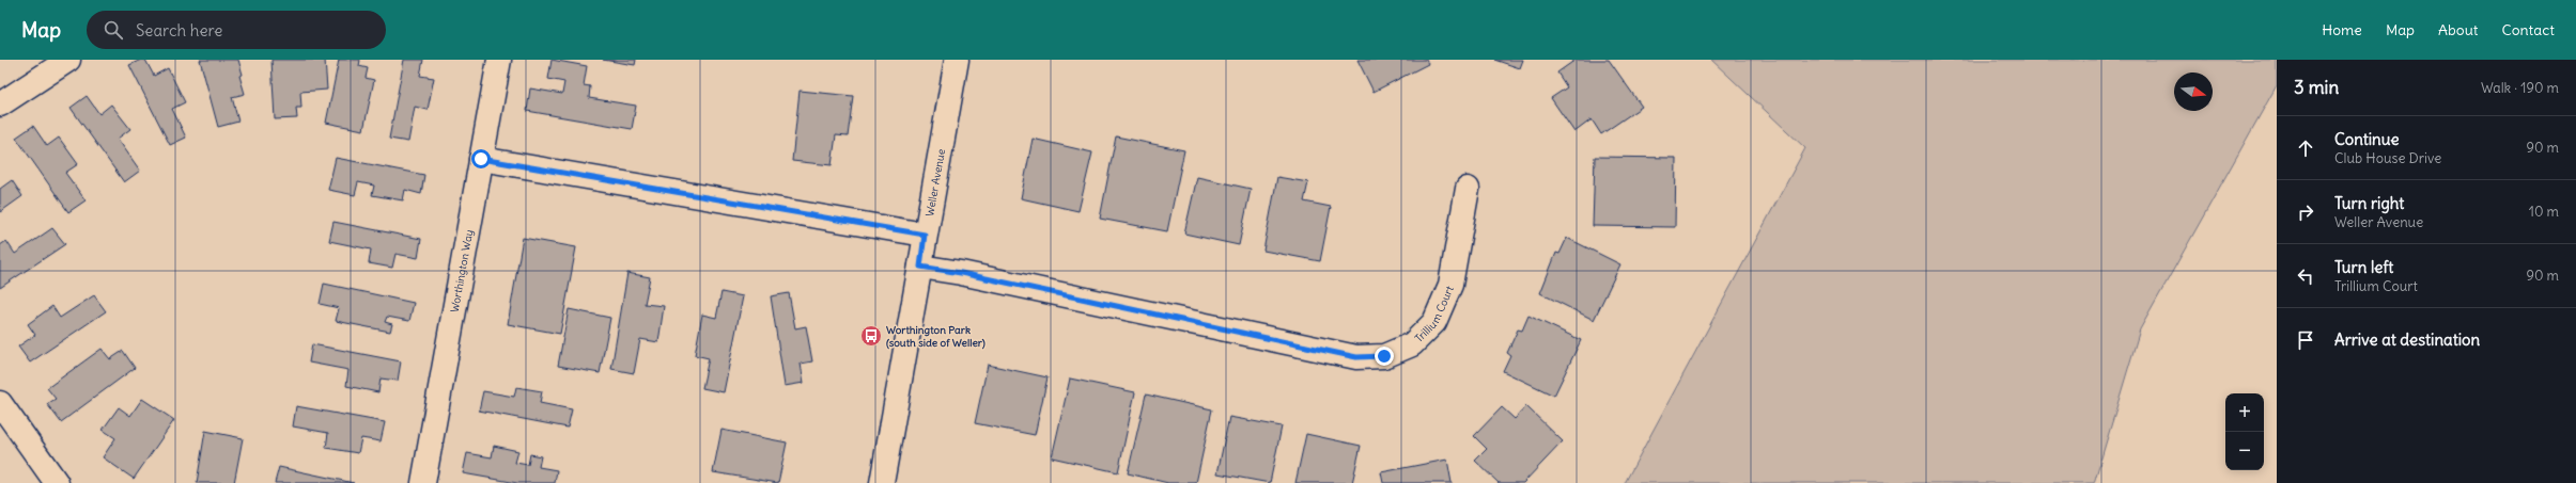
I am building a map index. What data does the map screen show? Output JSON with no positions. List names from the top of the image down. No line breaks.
{"streets":{"street":["Weller Avenue","Worthington Way","Trillium Court"]},"crossings":[["Weller Avenue","Trillium Court"]],"places":{"bus stop":["Worthington Park (south side of Weller)"]},"north":"right","page":{"header":"Map","search":"Search here","nav":["Home","Map","About","Contact"],"heading":["3 min","Walk · 190 m"],"list":[["Continue","Club House Drive","90 m"],["Turn right","Weller Avenue","10 m"],["Turn left","Trillium Court","90 m"],"Arrive at destination"],"map_buttons":["+","−"]}}
